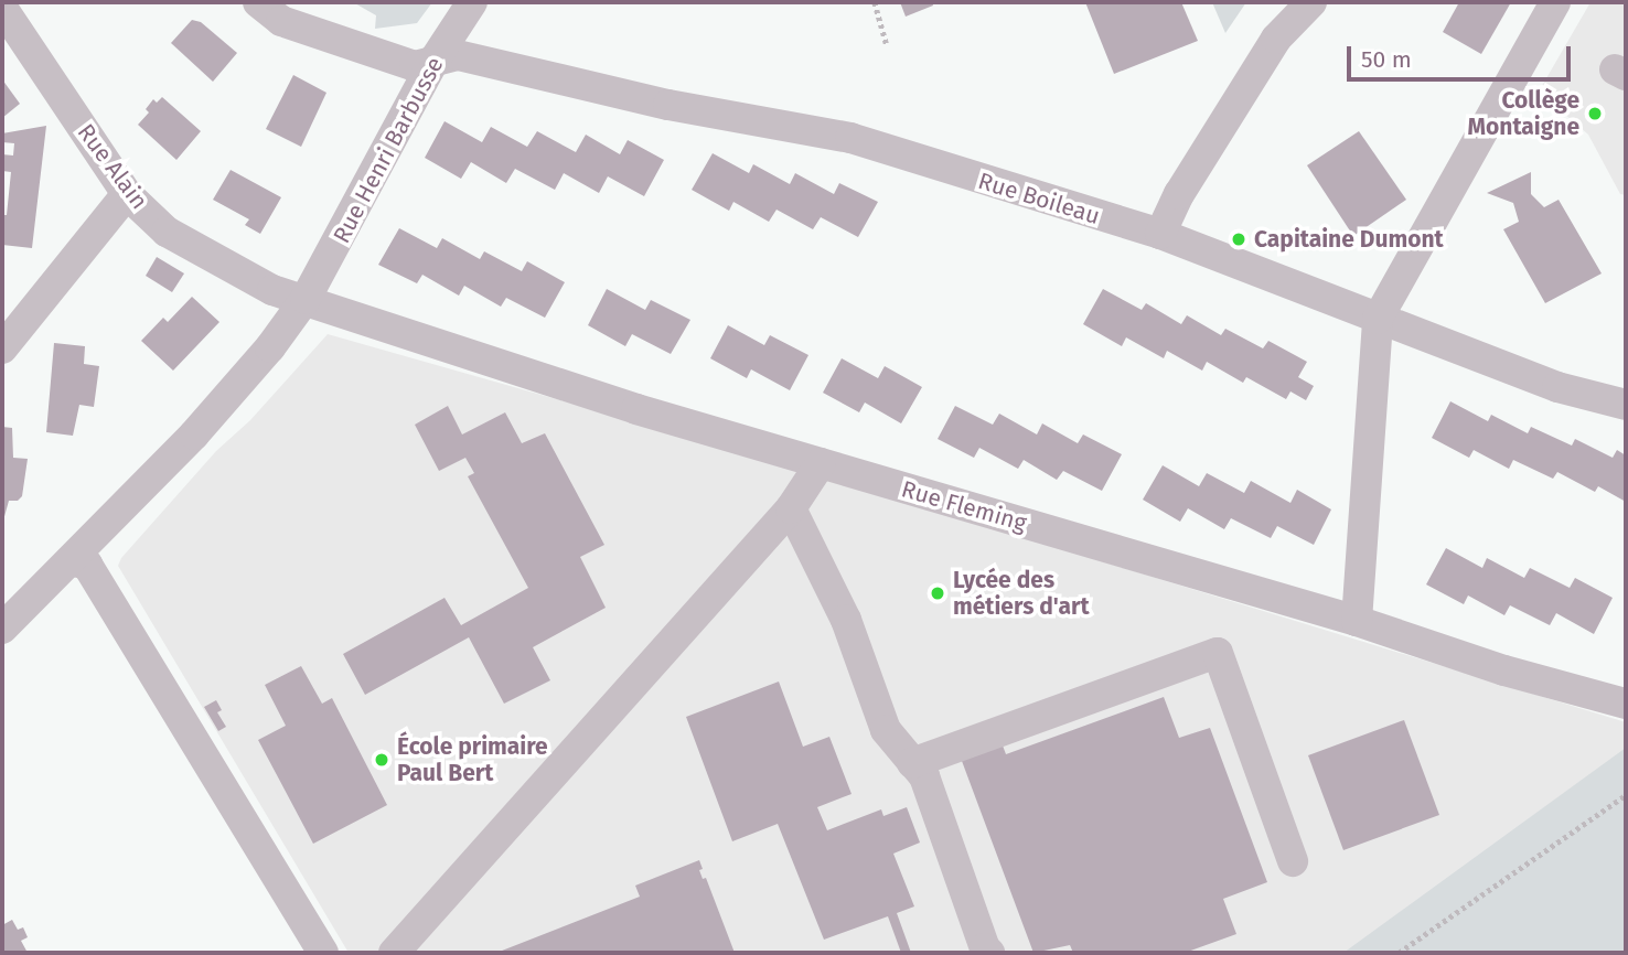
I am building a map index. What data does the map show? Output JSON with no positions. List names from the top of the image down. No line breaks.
{"streets":{"street":["Rue Henri Barbusse","Rue Alain","Rue Boileau","Rue Fleming"]},"crossings":[["Rue Henri Barbusse","Rue Alain"],["Rue Henri Barbusse","Rue Boileau"],["Rue Henri Barbusse","Rue Fleming"],["Rue Alain","Rue Fleming"]],"places":["Collège Montaigne","Capitaine Dumont","Lycée des métiers d'art","École primaire Paul Bert"],"scale_bar":"50 m"}
